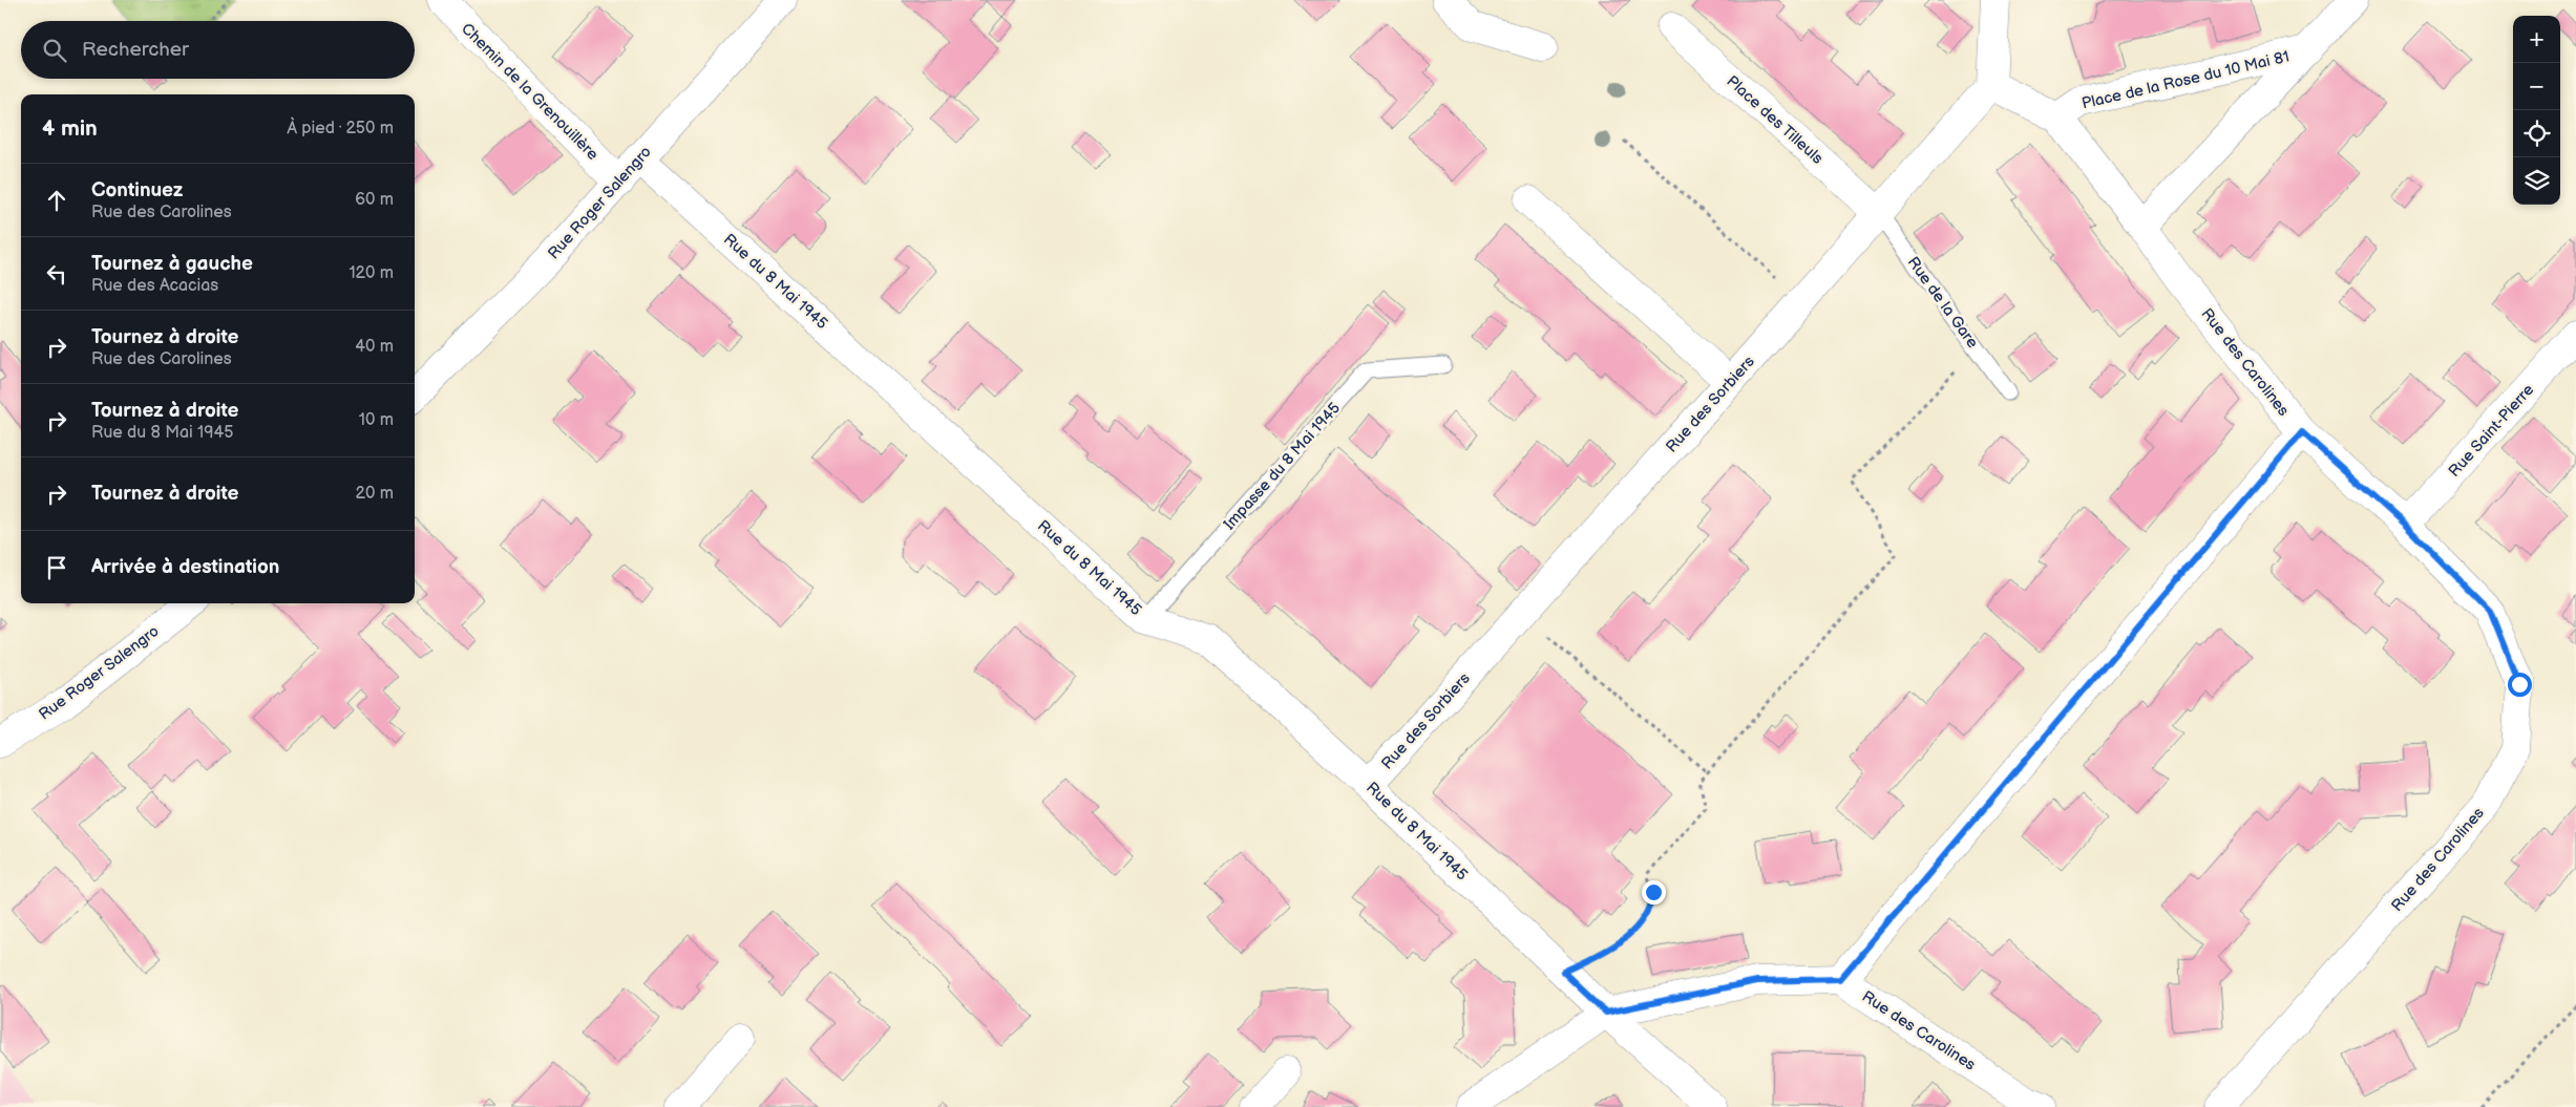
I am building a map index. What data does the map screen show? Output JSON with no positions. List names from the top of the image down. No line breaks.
{"streets":{"street":["Place de la Rose du 10 Mai 81","Chemin de la Grenouillère","Place des Tilleuls","Rue Roger Salengro","Rue du 8 Mai 1945","Rue des Carolines","Rue des Sorbiers","Rue Saint-Pierre"],"lane":["Rue de la Gare","Impasse du 8 Mai 1945"]},"crossings":[["Place de la Rose du 10 Mai 81","Rue des Carolines"],["Chemin de la Grenouillère","Rue Roger Salengro"],["Place des Tilleuls","Rue de la Gare"],["Place des Tilleuls","Rue des Sorbiers"],["Rue Roger Salengro","Rue du 8 Mai 1945"],["Rue du 8 Mai 1945","Rue des Sorbiers"],["Rue du 8 Mai 1945","Impasse du 8 Mai 1945"],["Rue de la Gare","Rue des Sorbiers"],["Rue des Carolines","Rue Saint-Pierre"]],"page":{"map_buttons":["+","−"],"search":"Rechercher","heading":["4 min","À pied · 250 m"],"list":[["Continuez","Rue des Carolines","60 m"],["Tournez à gauche","Rue des Acacias","120 m"],["Tournez à droite","Rue des Carolines","40 m"],["Tournez à droite","Rue du 8 Mai 1945","10 m"],["Tournez à droite","20 m"],"Arrivée à destination"]}}
